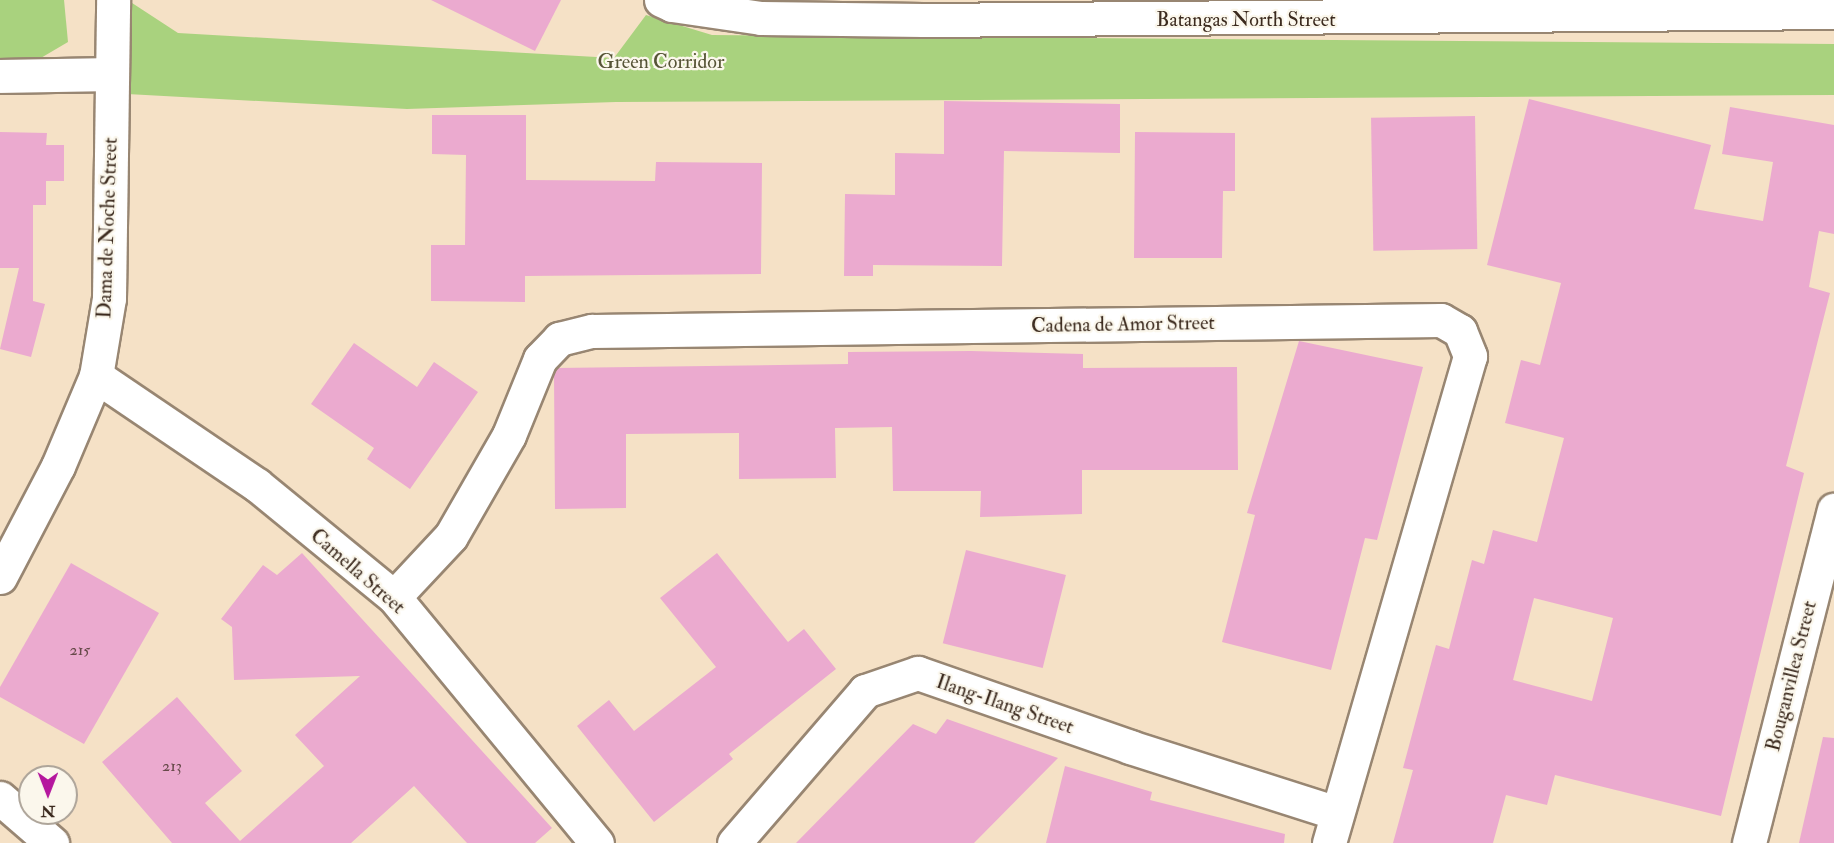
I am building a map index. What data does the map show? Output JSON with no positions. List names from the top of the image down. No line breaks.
{"streets":{"street":["Batangas North Street","Dama de Noche Street","Cadena de Amor Street","Camella Street","Bouganvillea Street","Ilang-Ilang Street"]},"crossings":[["Dama de Noche Street","Camella Street"],["Cadena de Amor Street","Camella Street"],["Cadena de Amor Street","Ilang-Ilang Street"]],"parks":["Green Corridor"],"house_numbers":["215","213"],"north":"bottom"}
